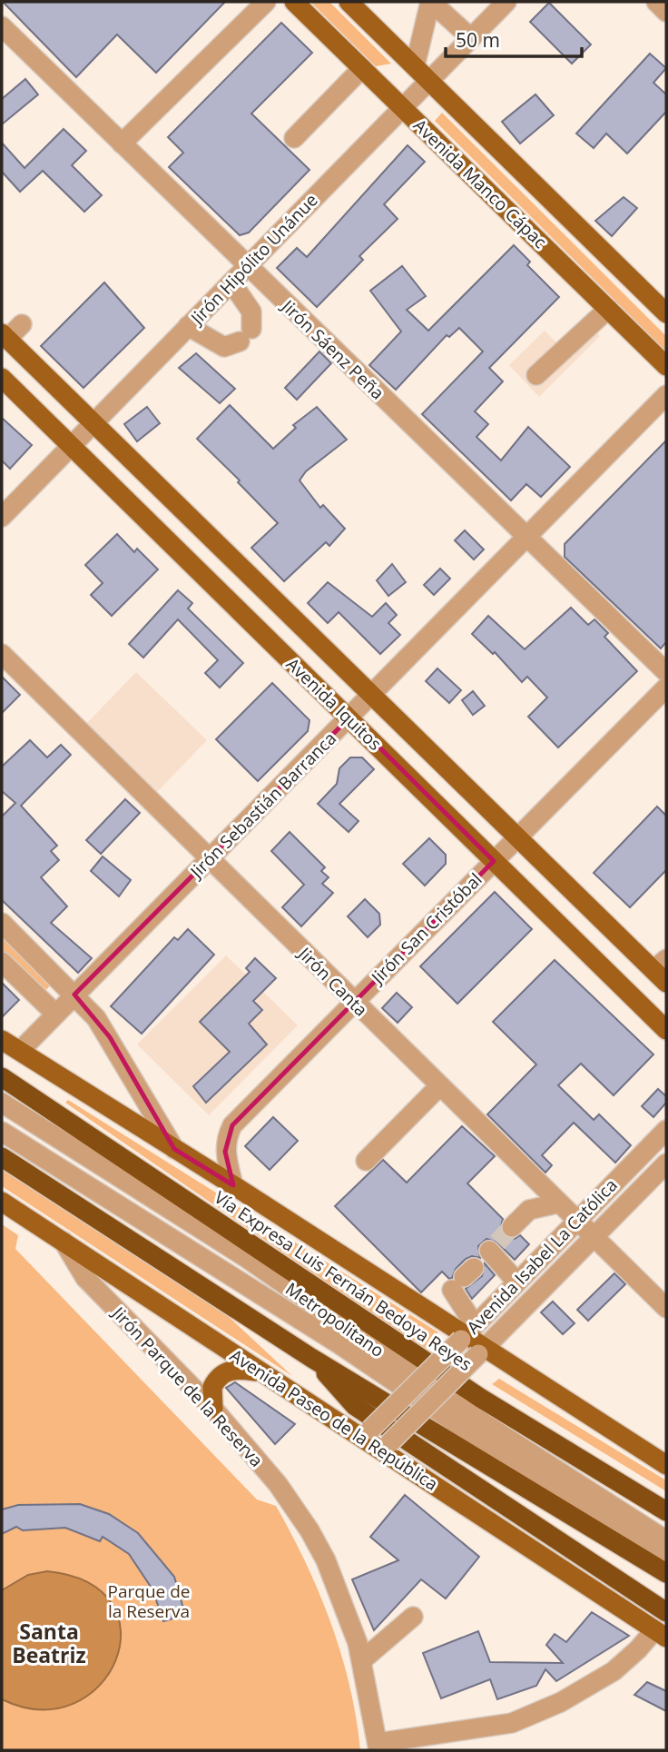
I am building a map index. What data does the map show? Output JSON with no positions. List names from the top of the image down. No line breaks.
{"streets":{"highway":["Vía Expresa Luis Fernán Bedoya Reyes"],"main road":["Avenida Manco Cápac","Avenida Iquitos","Avenida Paseo de la República"],"street":["Jirón Hipólito Unánue","Jirón Sáenz Peña","Jirón Sebastián Barranca","Jirón San Cristóbal","Jirón Canta","Avenida Isabel La Católica","Metropolitano","Jirón Parque de la Reserva"]},"crossings":[["Avenida Manco Cápac","Jirón Hipólito Unánue"],["Jirón Hipólito Unánue","Jirón Sáenz Peña"],["Jirón Hipólito Unánue","Avenida Iquitos"],["Jirón Sáenz Peña","Jirón Sebastián Barranca"],["Avenida Iquitos","Jirón Sebastián Barranca"],["Avenida Iquitos","Jirón San Cristóbal"],["Jirón Sebastián Barranca","Jirón Canta"],["Jirón San Cristóbal","Jirón Canta"],["Jirón Canta","Avenida Isabel La Católica"],["Avenida Isabel La Católica","Avenida Paseo de la República"],["Jirón Parque de la Reserva","Avenida Paseo de la República"]],"districts":["Santa Beatriz"],"parks":["Parque de la Reserva"],"scale_bar":"50 m"}
